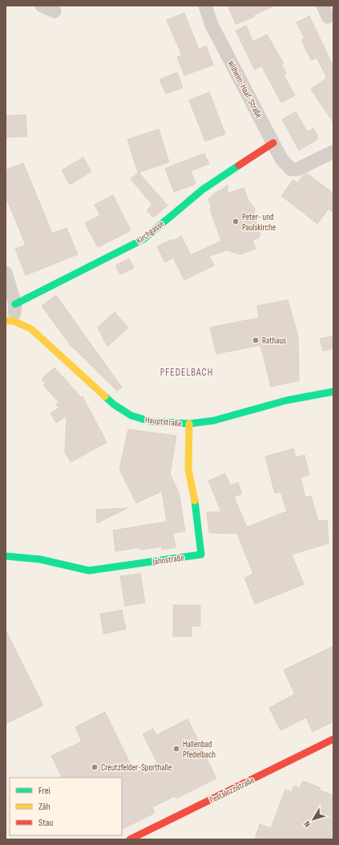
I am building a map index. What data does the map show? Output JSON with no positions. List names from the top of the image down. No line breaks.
{"streets":{"street":["Wilhelm-Haaf-Straße","Kirchgasse","Hauptstraße","Jahnstraße","Pestalozzistraße"]},"crossings":[["Wilhelm-Haaf-Straße","Kirchgasse"],["Hauptstraße","Jahnstraße"]],"districts":["PFEDELBACH"],"places":["Peter- und Paulskirche","Rathaus","Hallenbad Pfedelbach","Creutzfelder-Sporthalle"],"legend":["Frei","Zäh","Stau"],"north":"bottom left"}
